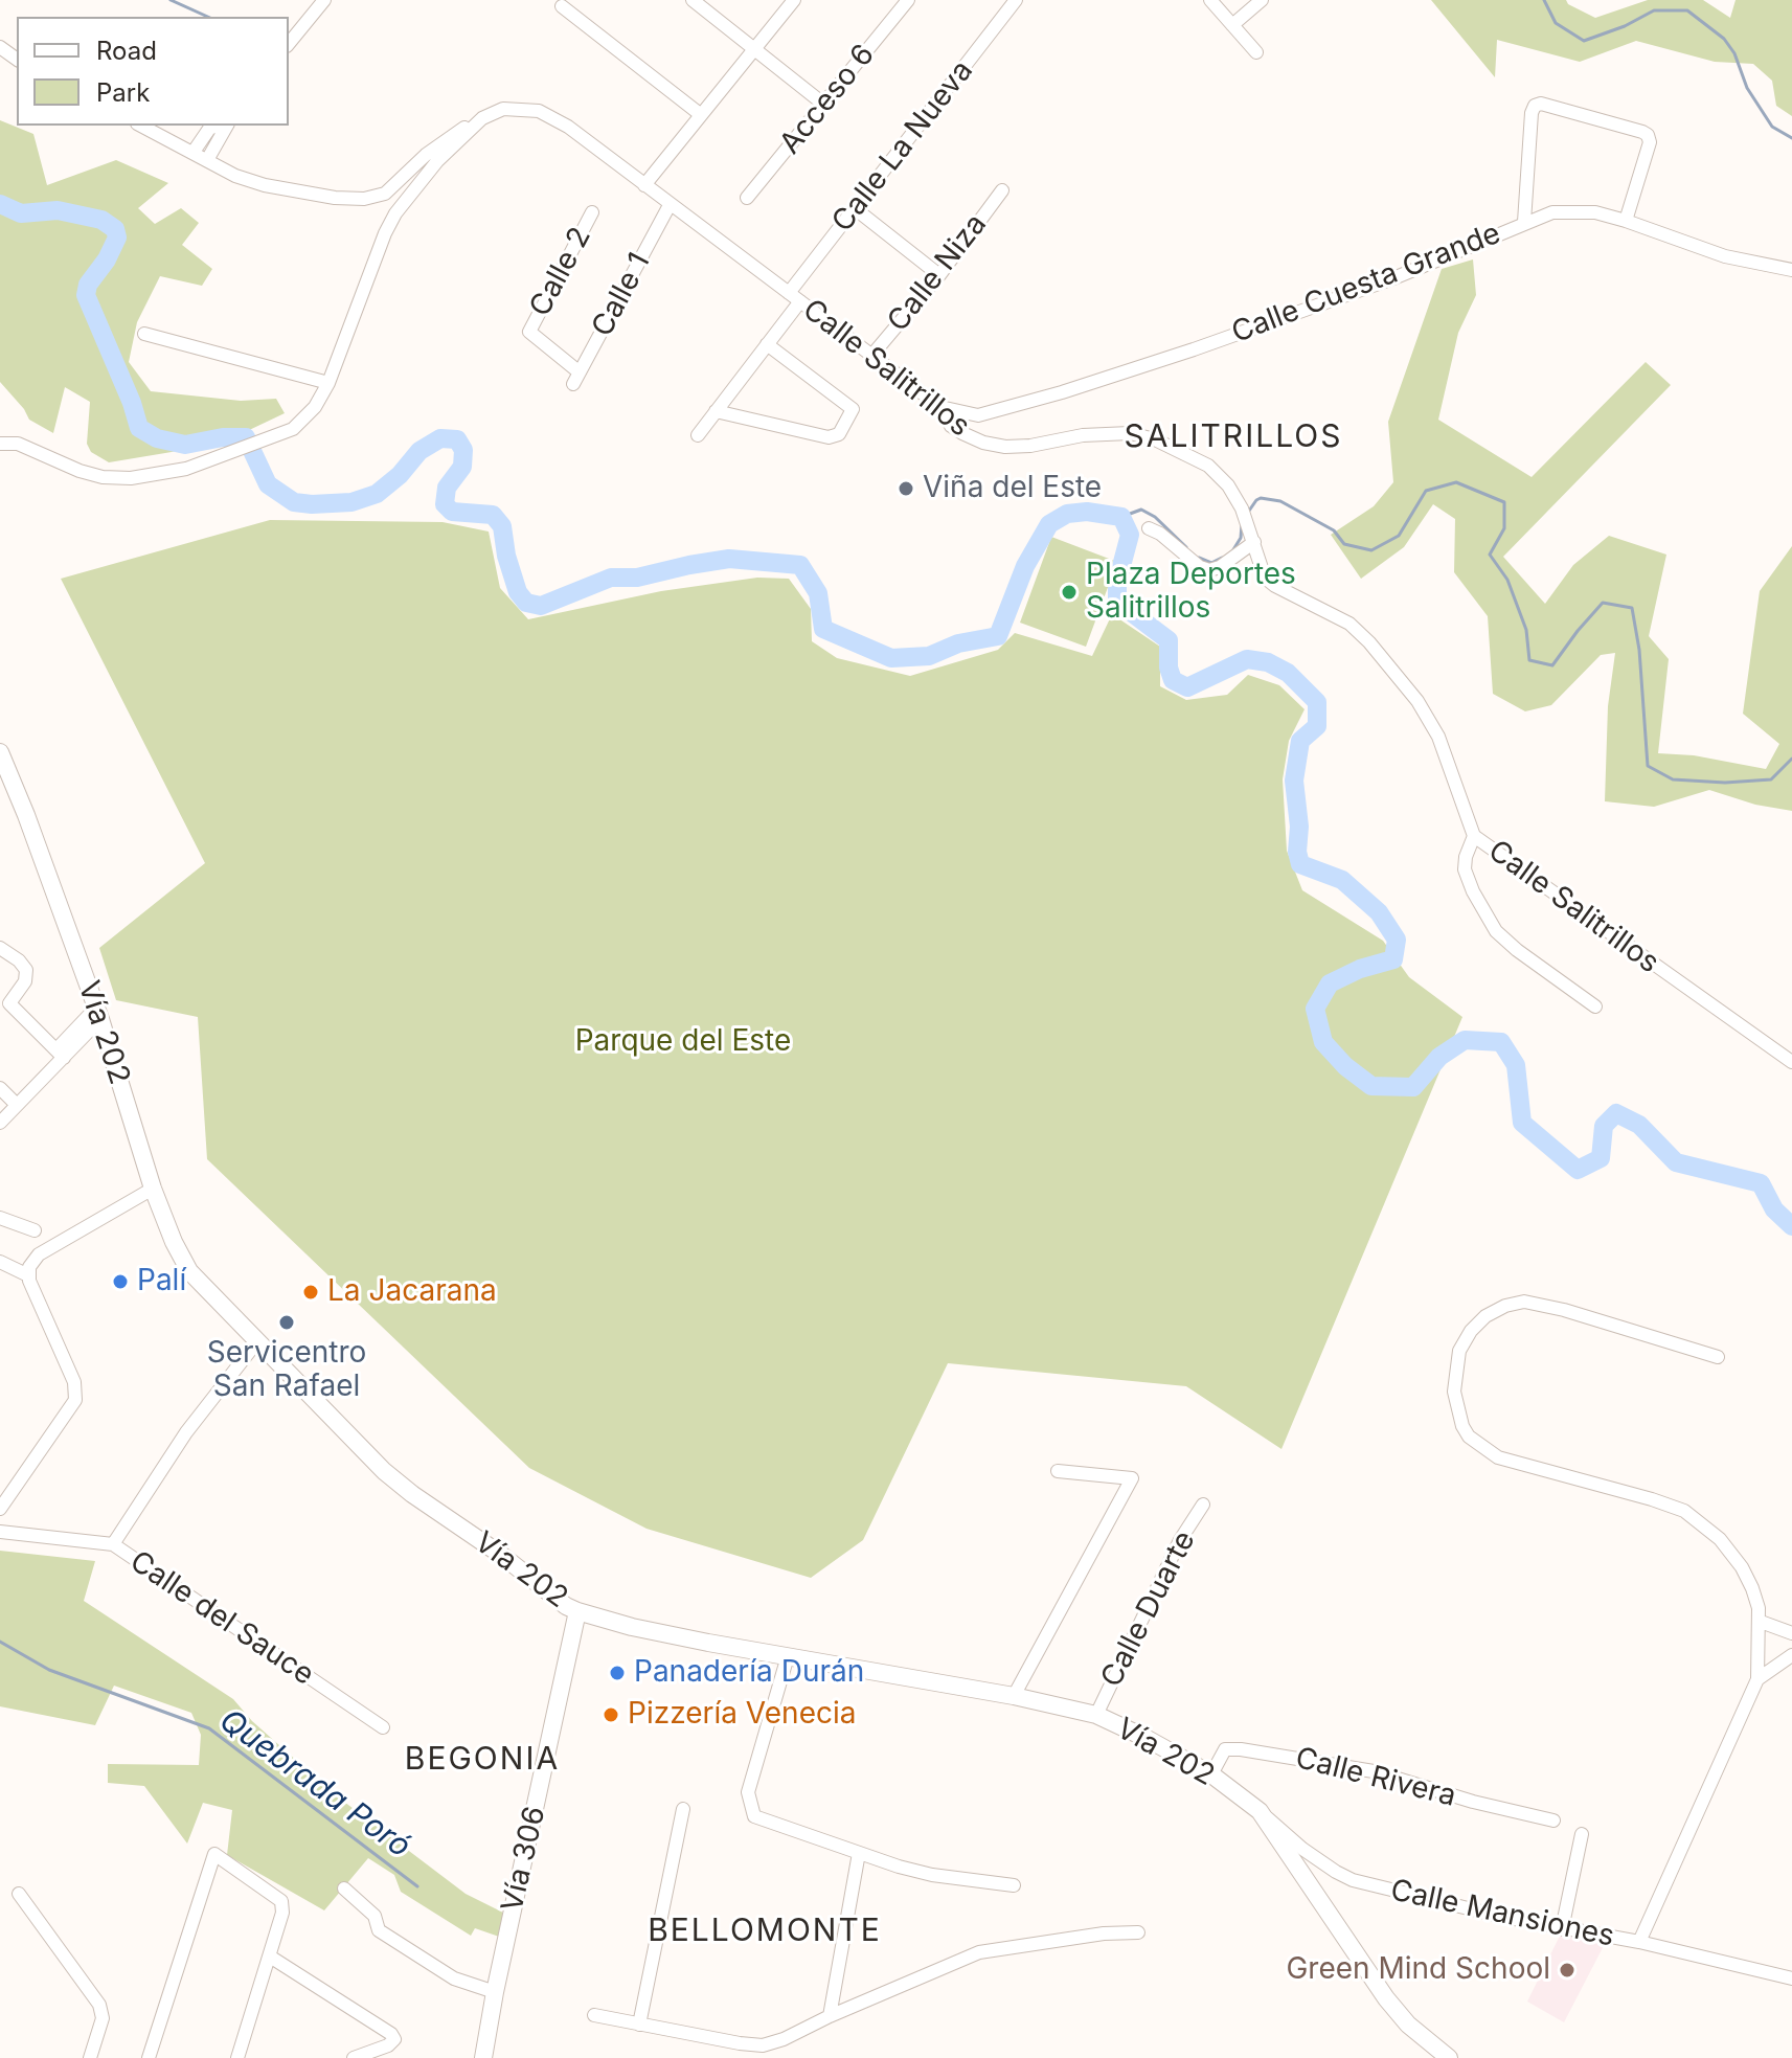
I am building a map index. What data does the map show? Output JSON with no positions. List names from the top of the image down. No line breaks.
{"streets":{"main road":["Vía 202","Vía 306"],"street":["Acceso 6","Calle La Nueva","Calle 2","Calle Niza","Calle Cuesta Grande","Calle 1","Calle Salitrillos","Calle Duarte","Calle del Sauce","Calle Rivera","Calle Mansiones"]},"crossings":[["Calle La Nueva","Calle Salitrillos"],["Calle 2","Calle 1"],["Calle Niza","Calle Salitrillos"],["Calle Cuesta Grande","Calle Salitrillos"],["Calle 1","Calle Salitrillos"],["Vía 202","Calle Duarte"],["Vía 202","Calle Rivera"],["Vía 202","Vía 306"],["Vía 202","Calle Mansiones"]],"districts":["SALITRILLOS","BEGONIA","BELLOMONTE"],"water":["Quebrada Poró"],"parks":["Parque del Este"],"places":["Viña del Este","Plaza Deportes Salitrillos","Palí","La Jacarana","Servicentro San Rafael","Panadería Durán","Pizzería Venecia","Green Mind School"],"legend":["Road","Park"]}
